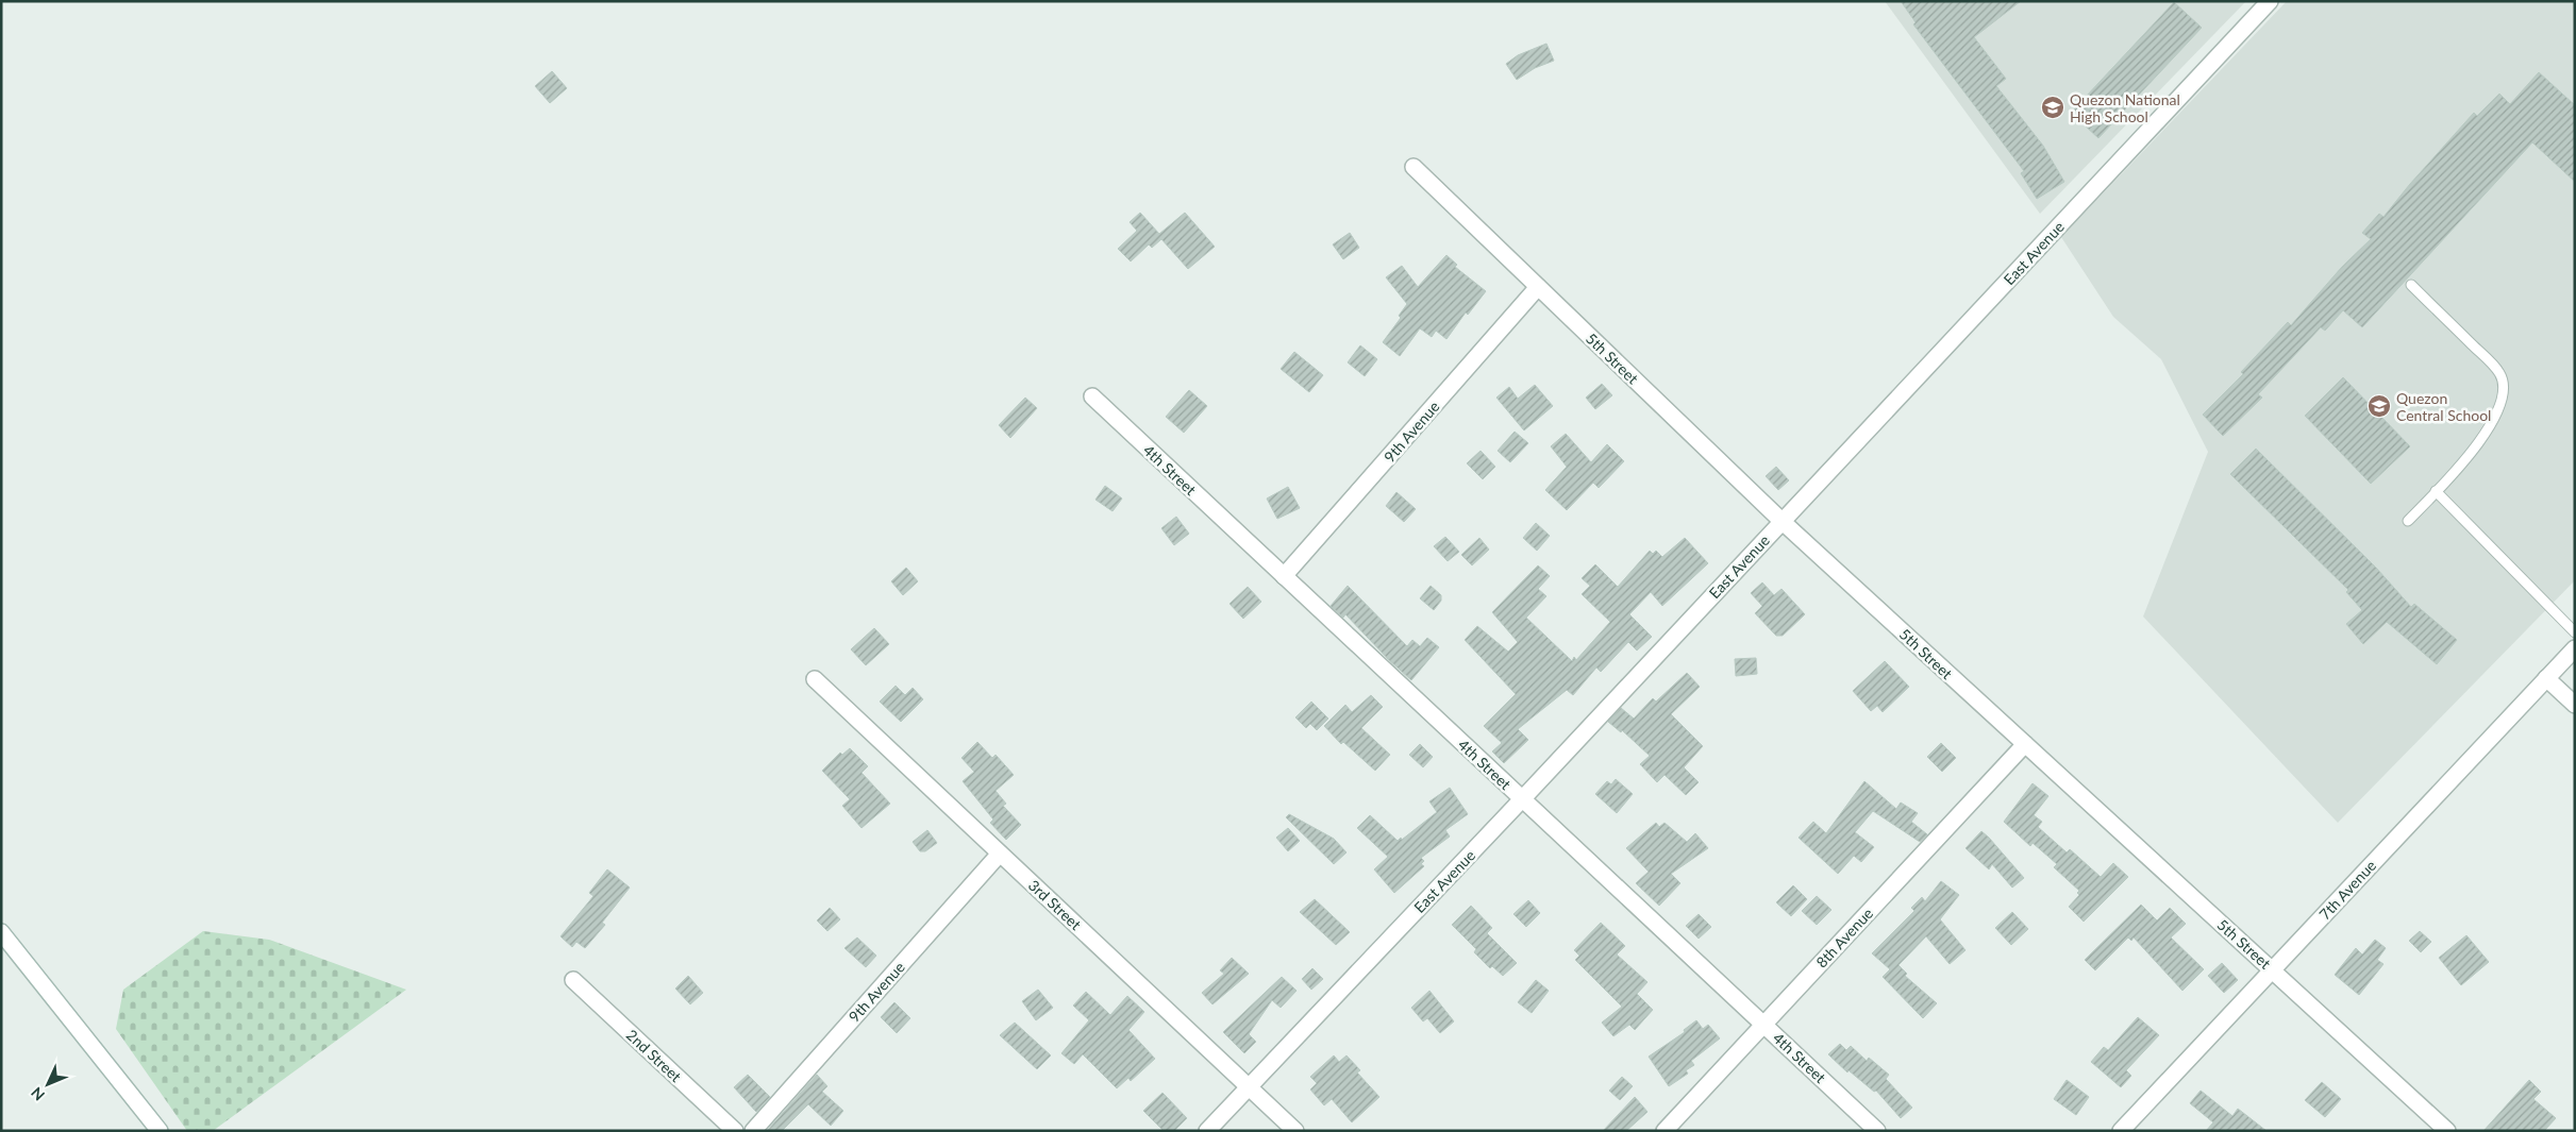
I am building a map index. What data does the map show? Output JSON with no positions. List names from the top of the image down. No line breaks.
{"streets":{"street":["East Avenue","5th Street","9th Avenue","4th Street","7th Avenue","3rd Street","8th Avenue","2nd Street"]},"crossings":[["East Avenue","5th Street"],["East Avenue","4th Street"],["East Avenue","3rd Street"],["5th Street","9th Avenue"],["5th Street","7th Avenue"],["5th Street","8th Avenue"],["9th Avenue","4th Street"],["9th Avenue","3rd Street"],["4th Street","8th Avenue"]],"places":{"school or university":["Quezon National High School","Quezon Central School"]},"north":"bottom left"}
